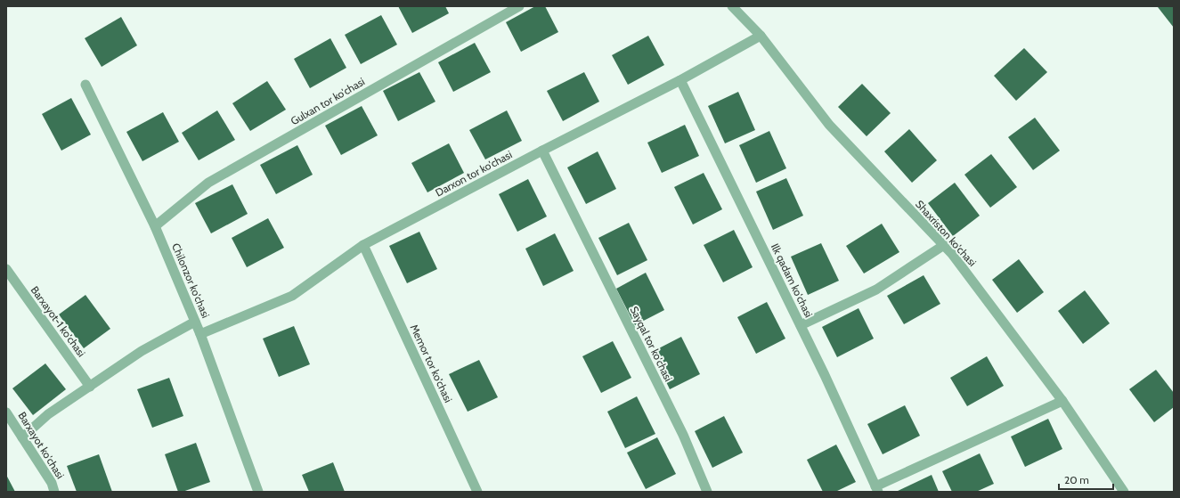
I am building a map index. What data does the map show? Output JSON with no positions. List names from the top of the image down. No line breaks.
{"streets":{"street":["Gulxan tor ko'chasi","Darxon tor ko'chasi","Shaxriston ko'chasi","Chilonzor ko'chasi","Ilk qadam ko'chasi","Barxayot-1 ko'chasi","Sayqal tor ko'chasi","Memor tor ko'chasi","Barxayot ko'chasi"]},"crossings":[["Gulxan tor ko'chasi","Chilonzor ko'chasi"],["Darxon tor ko'chasi","Shaxriston ko'chasi"],["Darxon tor ko'chasi","Chilonzor ko'chasi"],["Darxon tor ko'chasi","Ilk qadam ko'chasi"],["Darxon tor ko'chasi","Sayqal tor ko'chasi"],["Darxon tor ko'chasi","Memor tor ko'chasi"]],"scale_bar":"20 m"}
